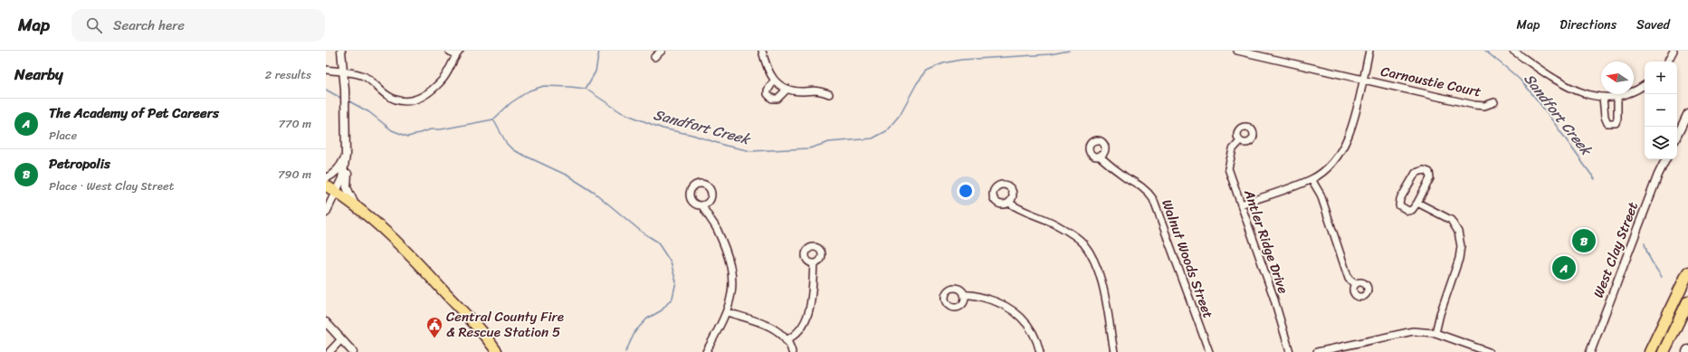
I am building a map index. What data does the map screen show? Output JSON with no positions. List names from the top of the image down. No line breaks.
{"streets":{"street":["Carnoustie Court","Antler Ridge Drive","West Clay Street","Walnut Woods Street"]},"water":["Sandfort Creek"],"places":{"public building":["Central County Fire & Rescue Station 5"]},"north":"left","page":{"header":"Map","search":"Search here","nav":["Map","Directions","Saved"],"heading":["Nearby","2 results"],"map_buttons":["+","−"],"list":[{"mark":"A","name":"The Academy of Pet Careers","note":"Place","value":"770 m"},{"mark":"B","name":"Petropolis","note":"Place · West Clay Street","value":"790 m"}],"pins":["B","A"]}}
